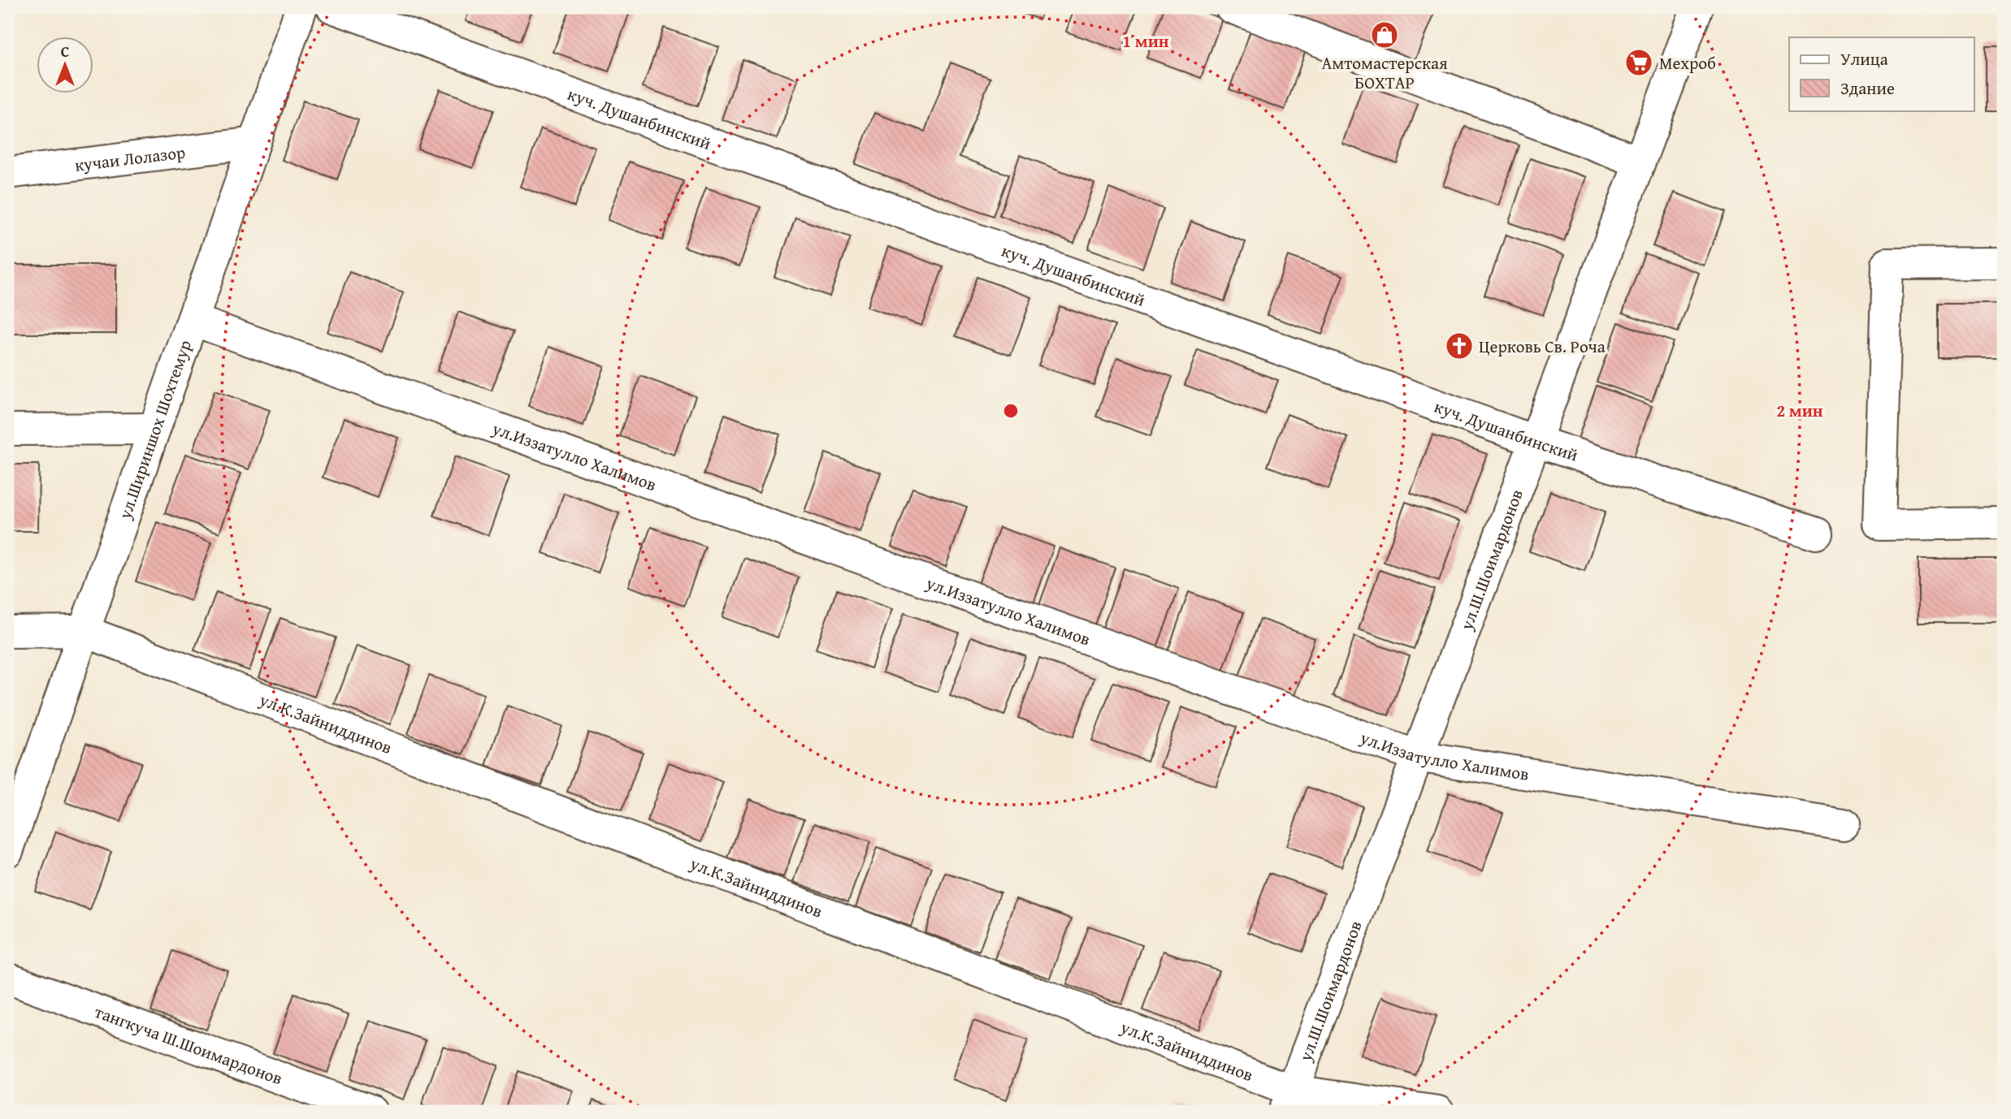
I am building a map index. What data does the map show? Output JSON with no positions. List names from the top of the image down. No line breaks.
{"streets":{"street":["куч. Душанбинский","кучаи Лолазор","ул.Шириншох Шохтемур","ул.Иззатулло Халимов","ул.Ш.Шоимардонов","ул.К.Зайниддинов","тангкуча Ш.Шоимардонов"]},"crossings":[["куч. Душанбинский","ул.Ш.Шоимардонов"],["кучаи Лолазор","ул.Шириншох Шохтемур"],["ул.Шириншох Шохтемур","ул.Иззатулло Халимов"],["ул.Шириншох Шохтемур","ул.К.Зайниддинов"],["ул.Иззатулло Халимов","ул.Ш.Шоимардонов"],["ул.Ш.Шоимардонов","ул.К.Зайниддинов"]],"places":{"shop":["Амтомастерская БОХТАР"],"supermarket":["Мехроб"],"church":["Церковь Св. Роча"]},"legend":["Улица","Здание"],"north":"top","rings":["1 мин","2 мин"]}
